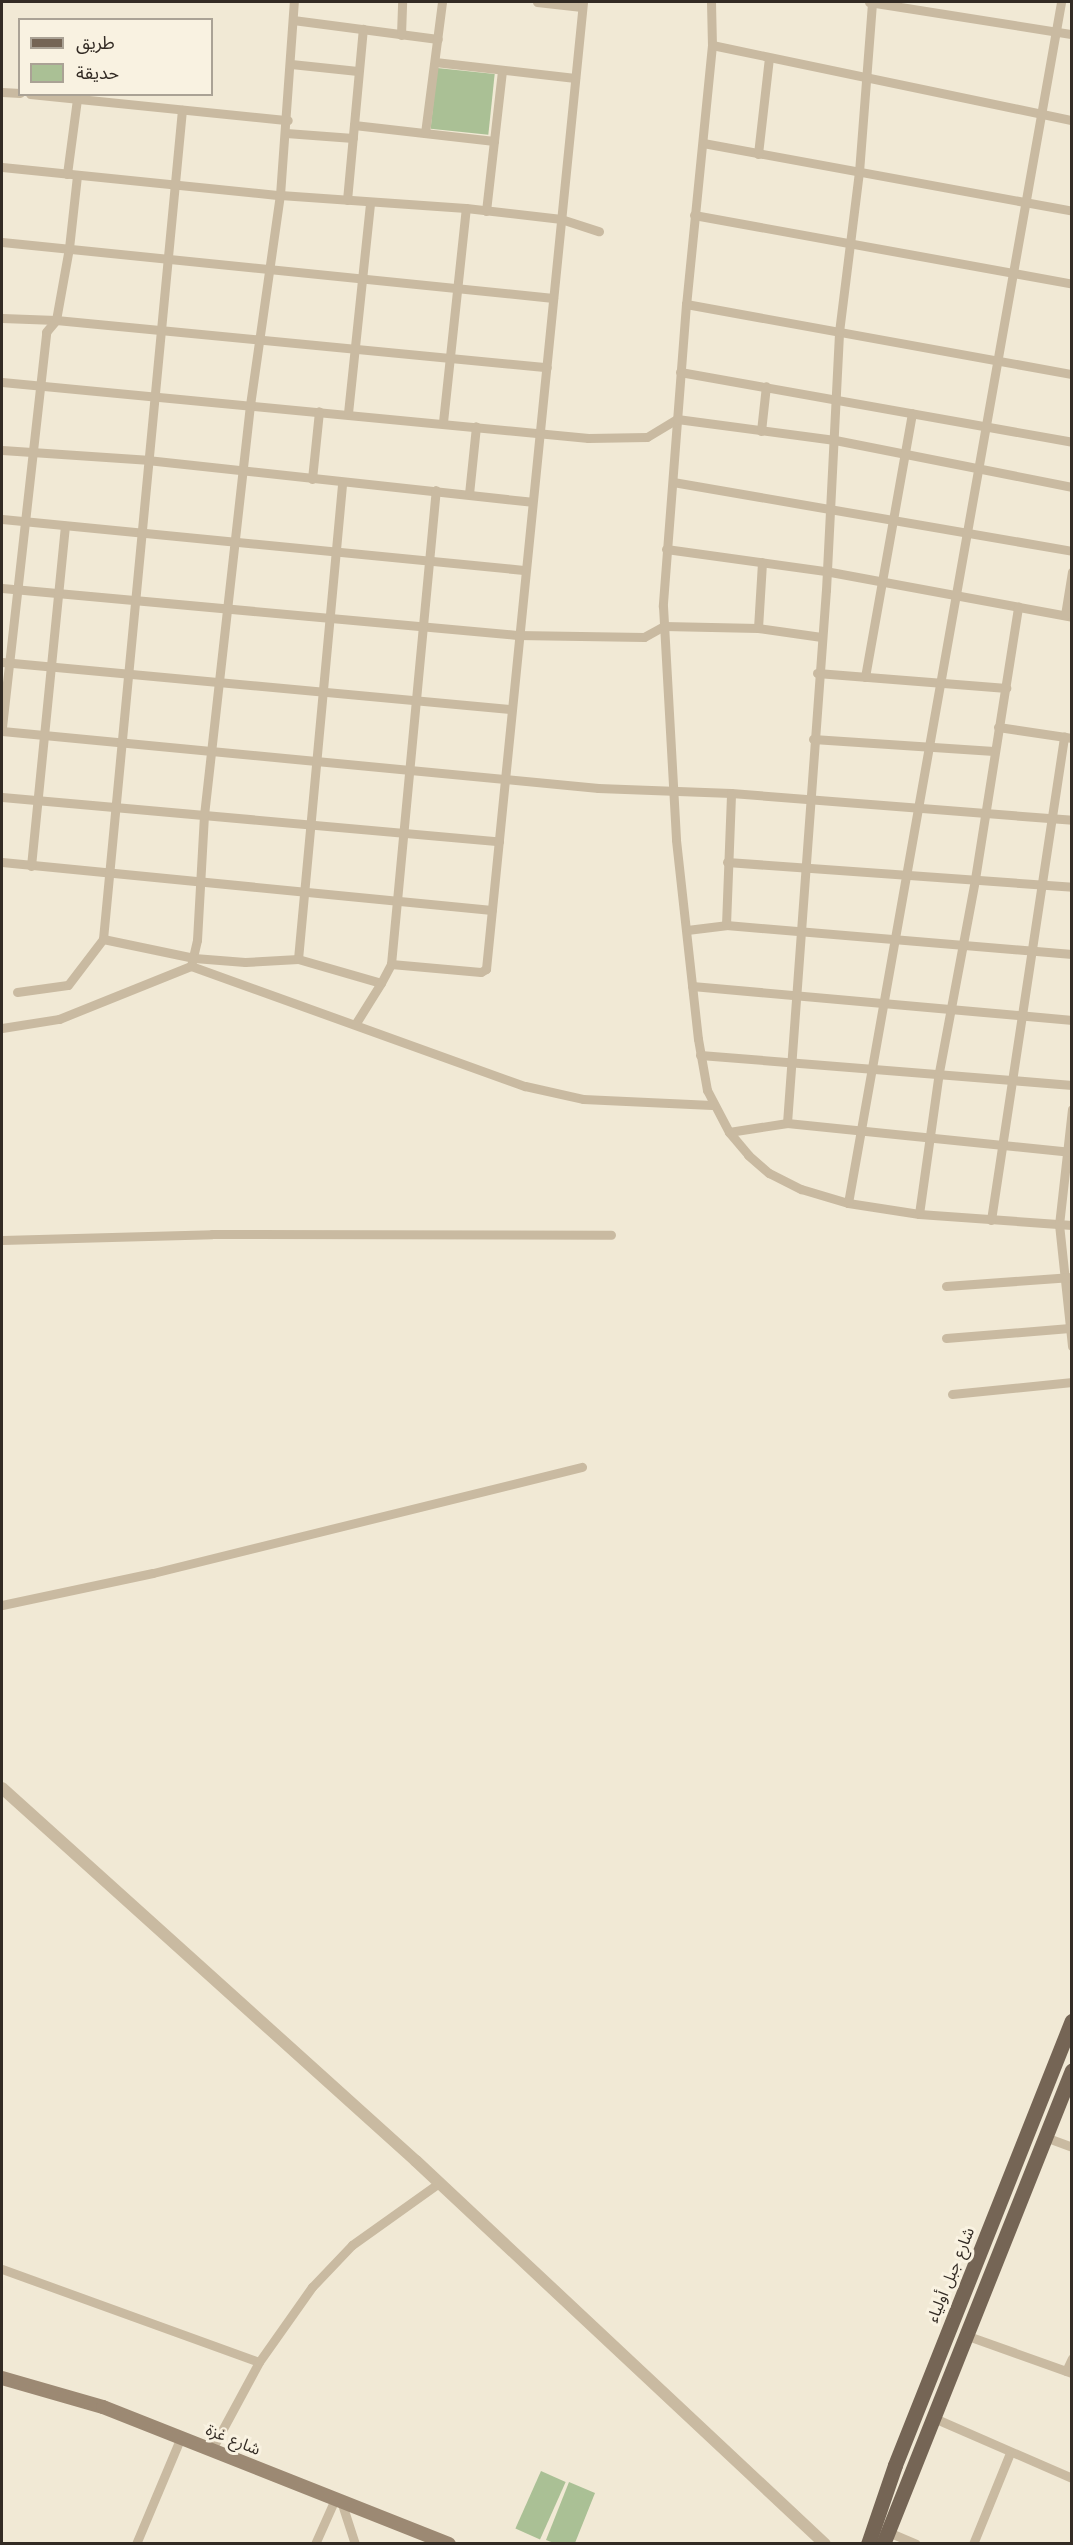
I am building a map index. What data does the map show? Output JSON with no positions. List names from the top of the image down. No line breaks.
{"streets":{"main road":["شارع جبل أولياء","شارع غزة"]},"legend":["طريق","حديقة"]}
